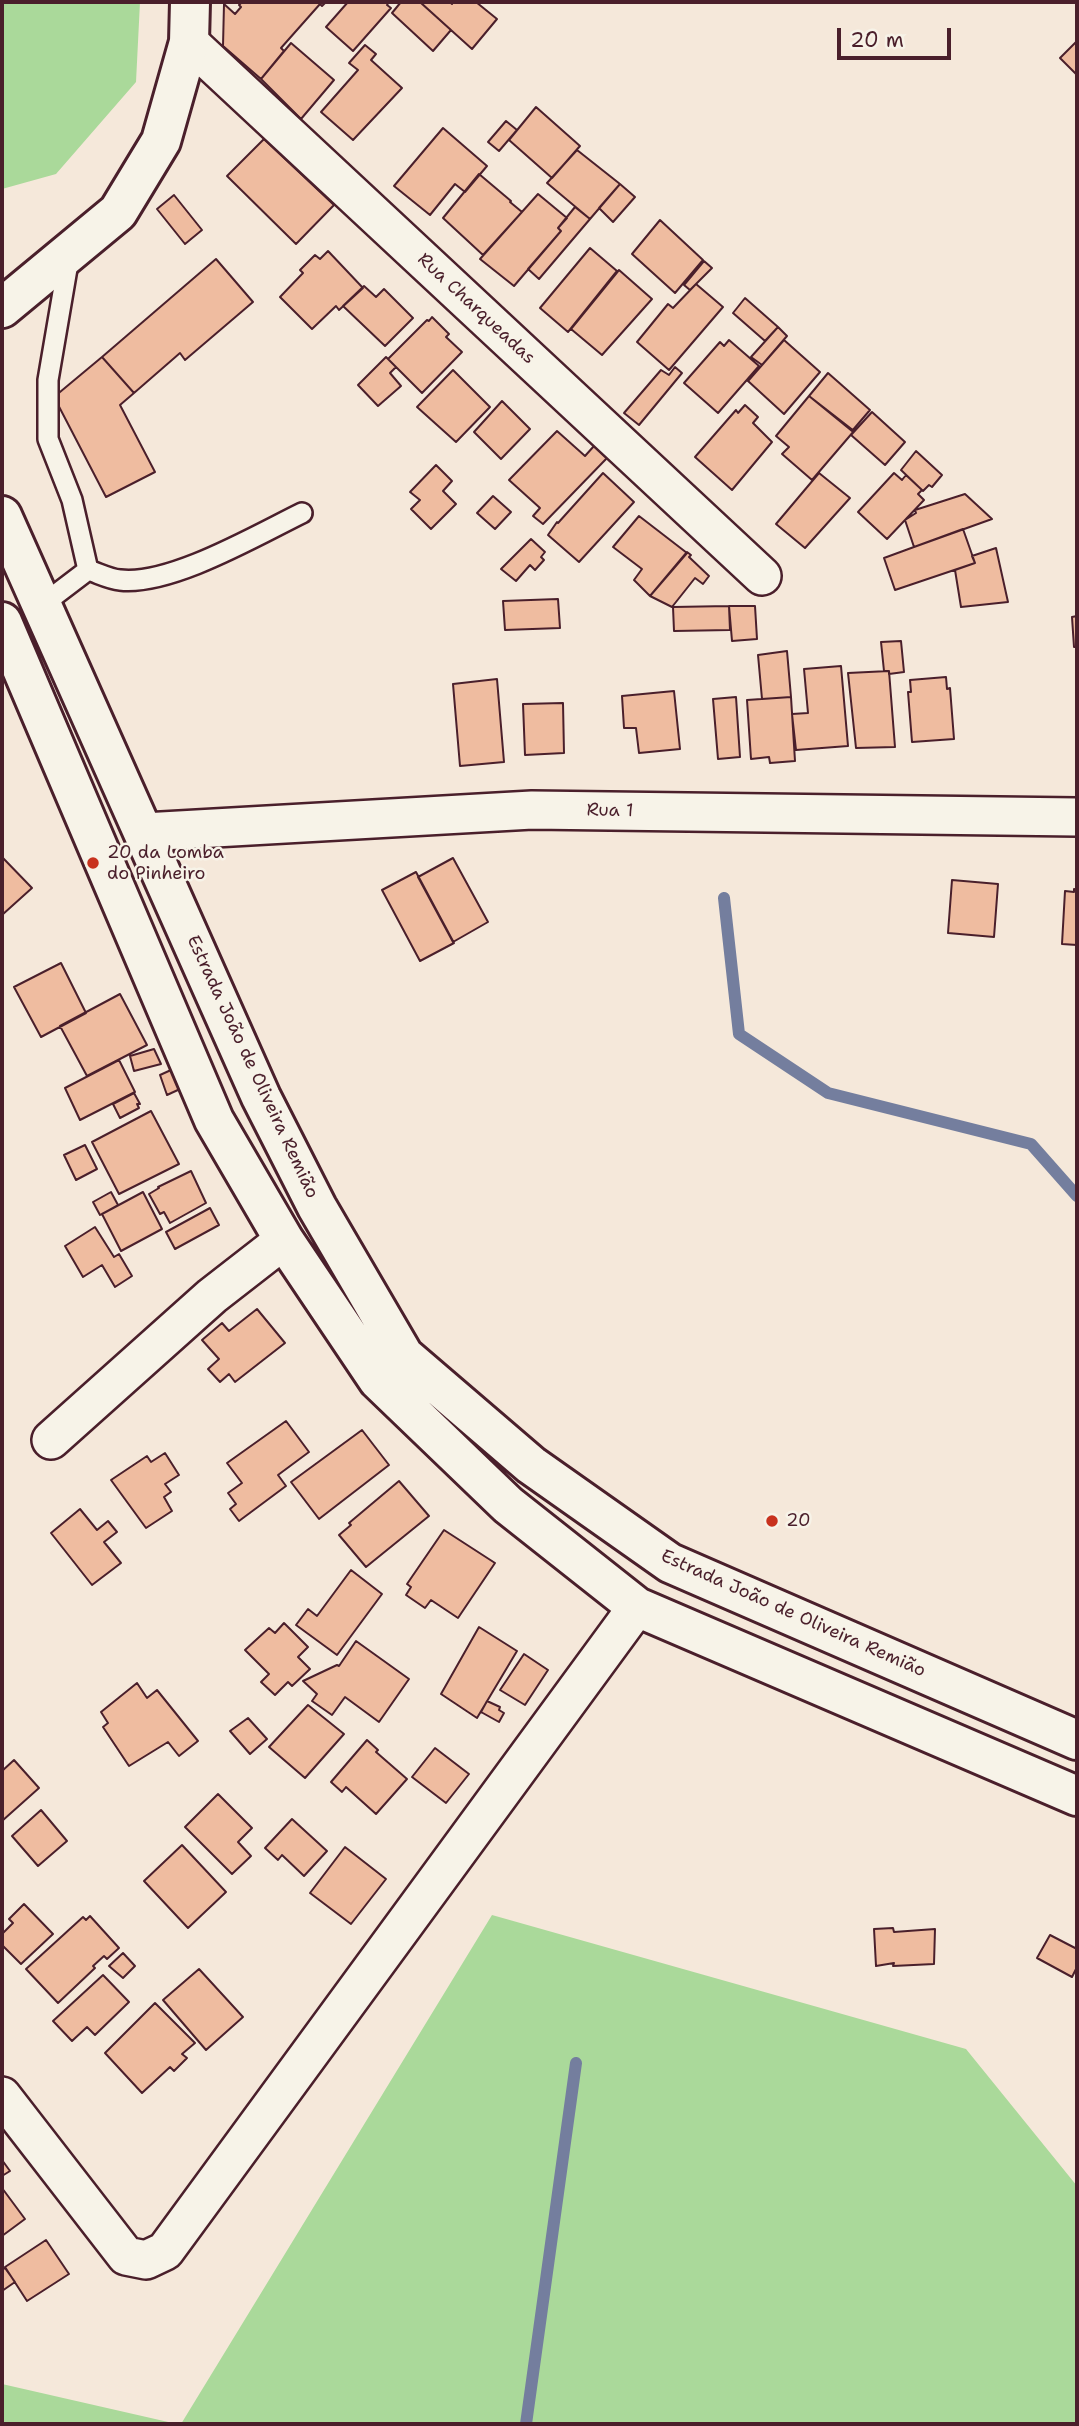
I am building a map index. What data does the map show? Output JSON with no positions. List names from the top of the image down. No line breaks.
{"streets":{"main road":["Estrada João de Oliveira Remião"],"street":["Rua Charqueadas","Rua 1"]},"crossings":[["Rua 1","Estrada João de Oliveira Remião"]],"places":["20 da Lomba do Pinheiro","20"],"scale_bar":"20 m"}
